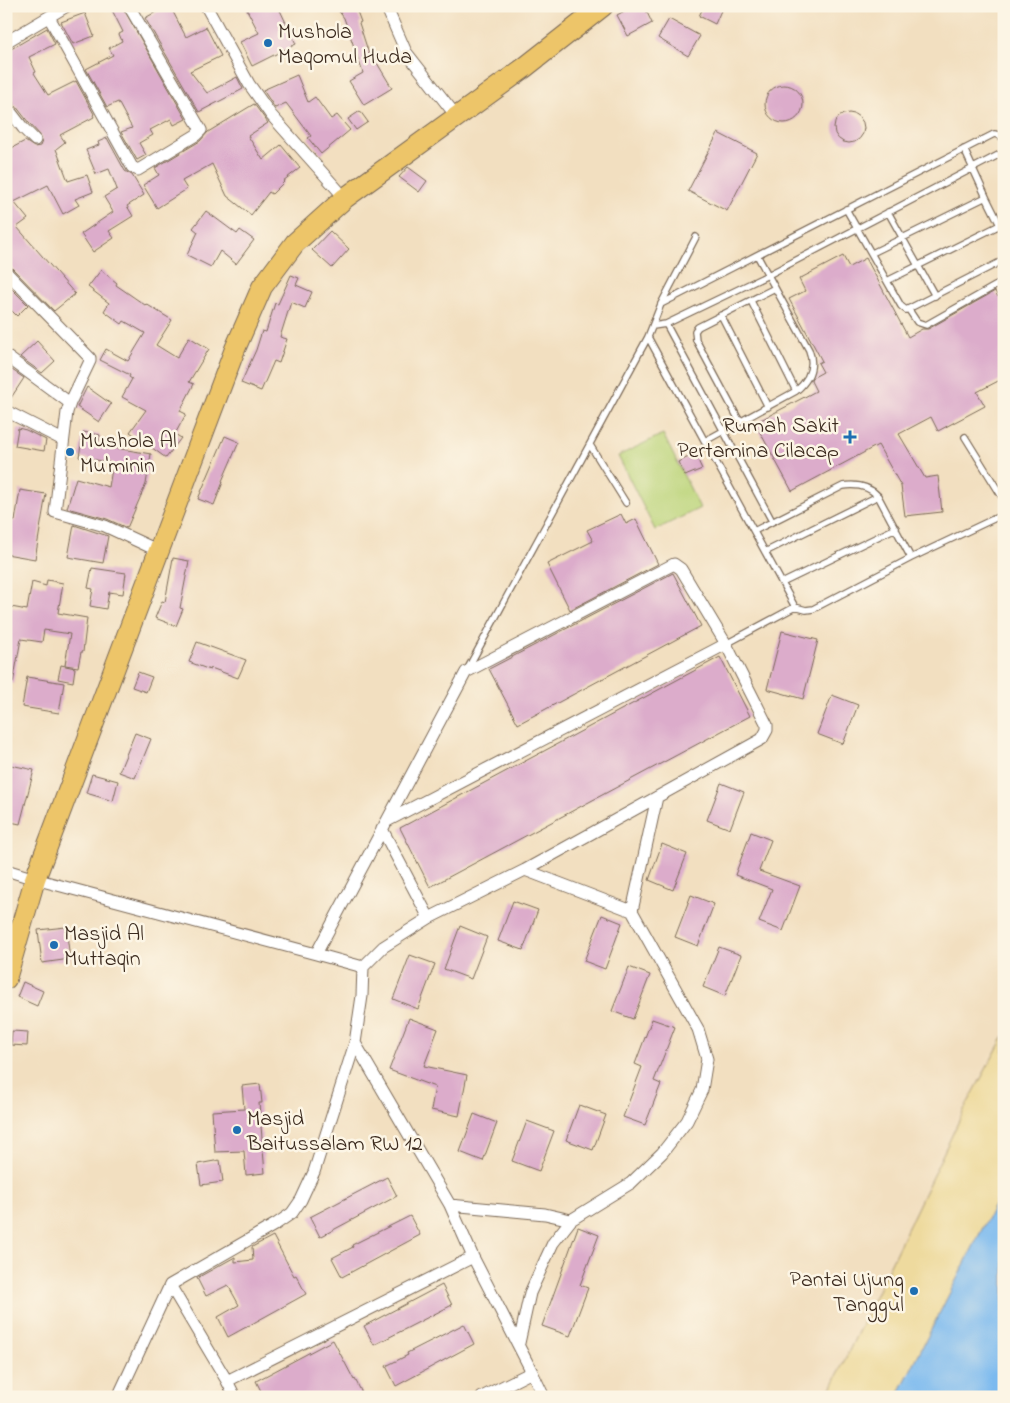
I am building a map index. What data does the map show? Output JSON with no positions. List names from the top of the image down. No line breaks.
{"places":{"other":["Mushola Maqomul Huda","Mushola Al Mu'minin","Masjid Al Muttaqin","Masjid Baitussalam RW 12","Pantai Ujung Tanggul"],"health":["Rumah Sakit Pertamina Cilacap"]}}
